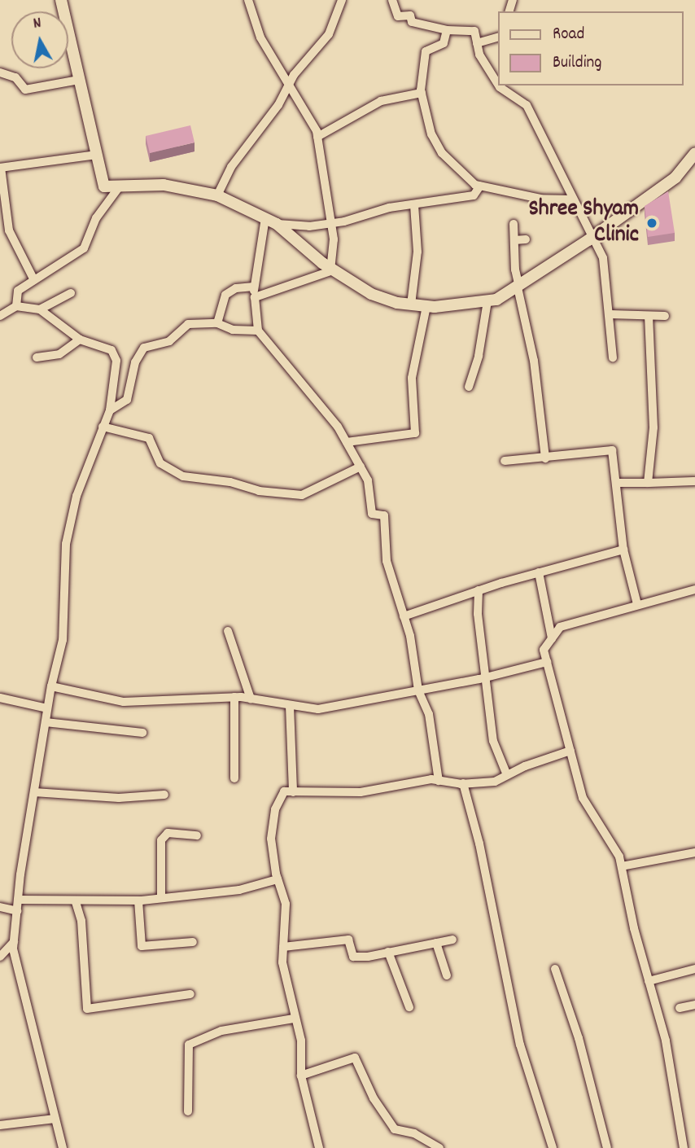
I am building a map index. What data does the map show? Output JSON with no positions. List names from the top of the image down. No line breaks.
{"places":["Shree Shyam Clinic"],"legend":["Road","Building"],"north":"top"}
